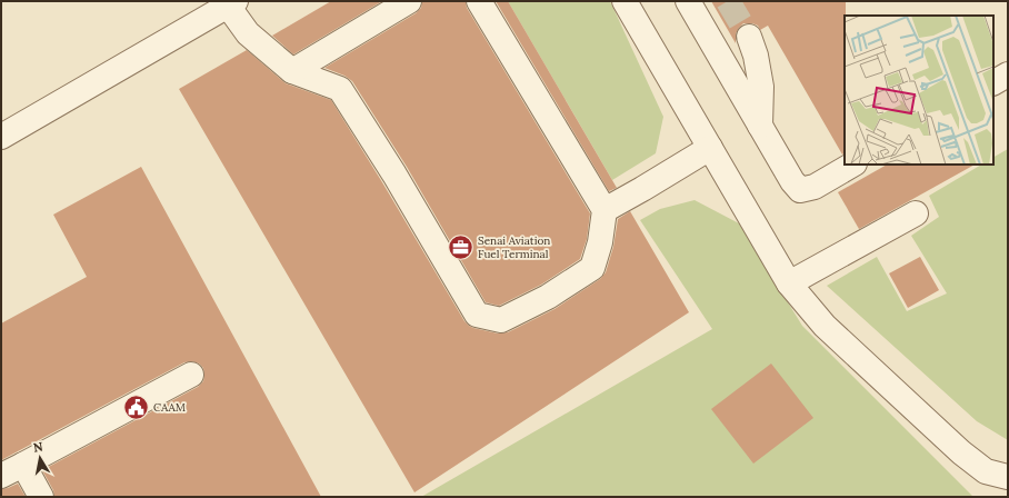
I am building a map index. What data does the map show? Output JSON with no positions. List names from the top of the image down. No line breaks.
{"places":{"office":["Senai Aviation Fuel Terminal"],"public building":["CAAM"]},"north":"top"}
